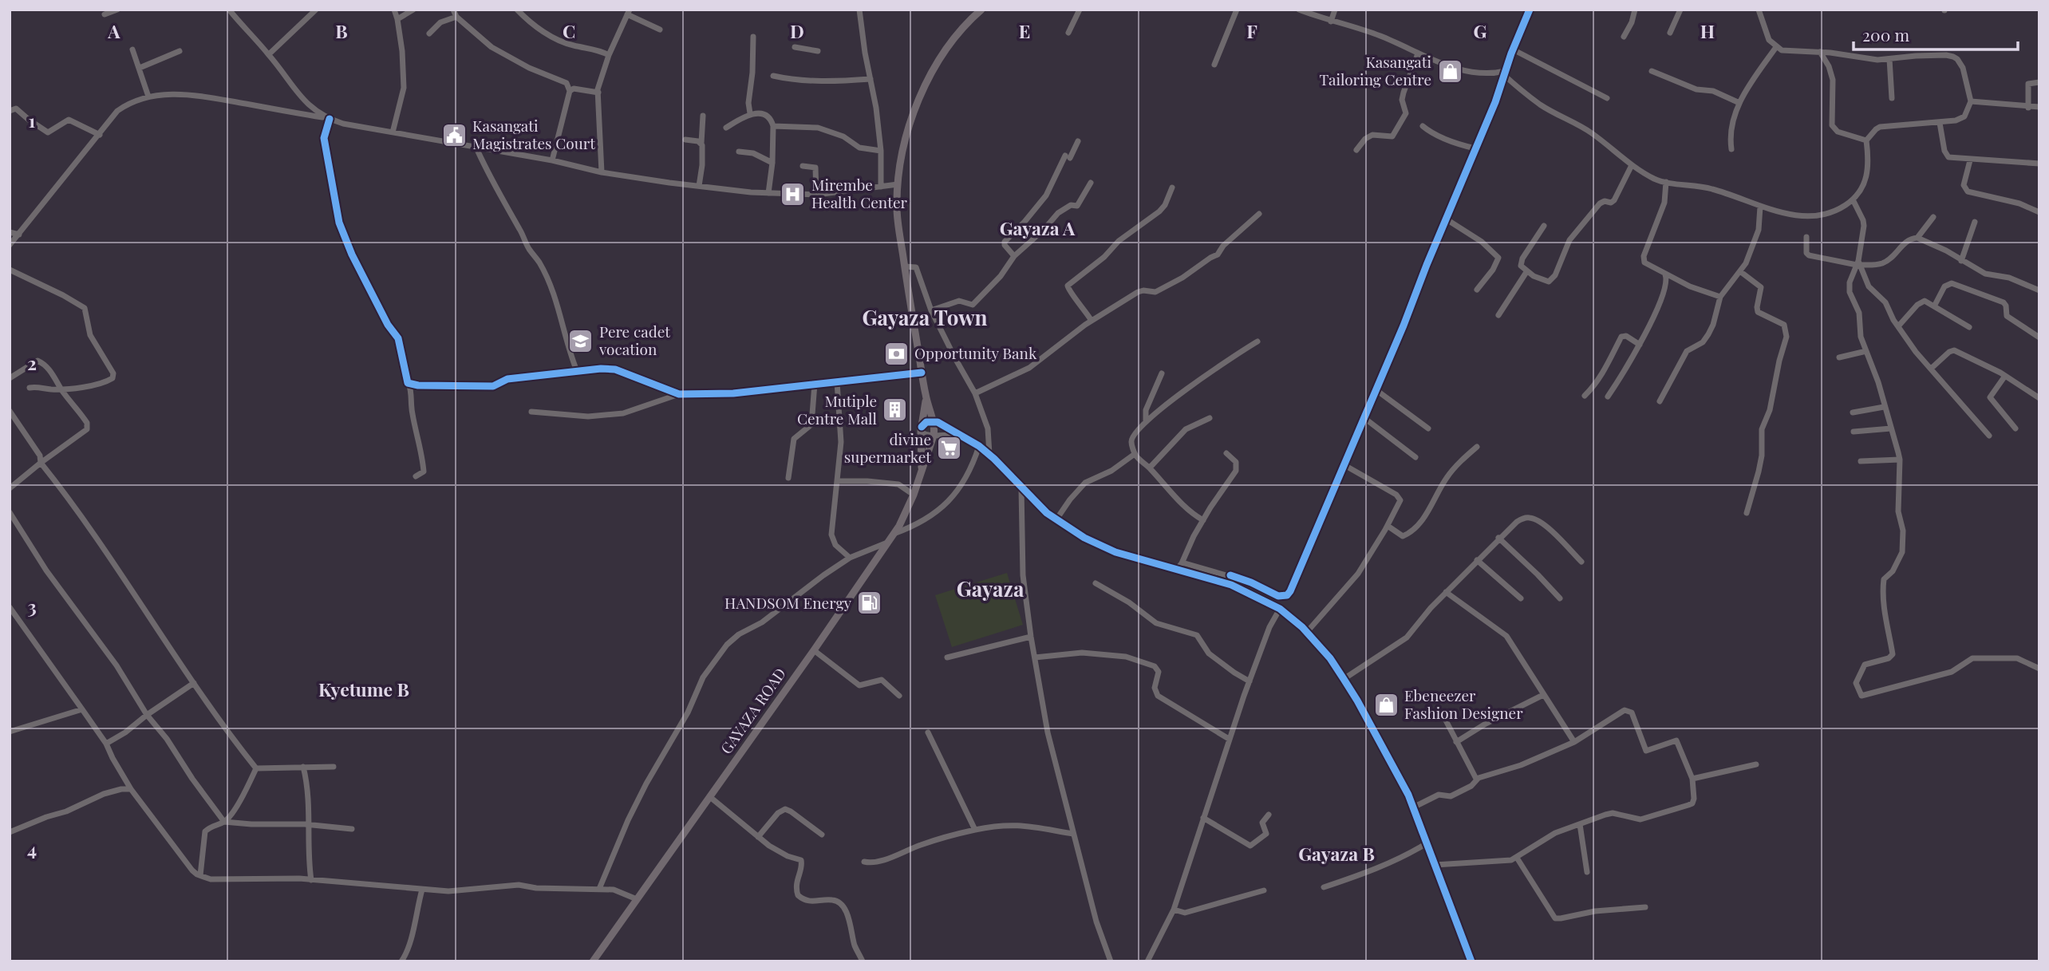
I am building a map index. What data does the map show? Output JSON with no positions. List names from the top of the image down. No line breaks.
{"streets":{"main road":["GAYAZA ROAD"]},"districts":["Gayaza A","Gayaza Town","Gayaza","Kyetume B","Gayaza B"],"places":{"shop":["Kasangati Tailoring Centre","Ebeneezer Fashion Designer"],"public building":["Kasangati Magistrates Court"],"hospital":["Mirembe Health Center"],"school or university":["Pere cadet vocation"],"bank":["Opportunity Bank"],"building":["Mutiple Centre Mall"],"supermarket":["divine supermarket"],"fuel station":["HANDSOM Energy"]},"scale_bar":"200 m","grid":{"columns":["A","B","C","D","E","F","G","H"],"rows":["1","2","3","4"]}}
